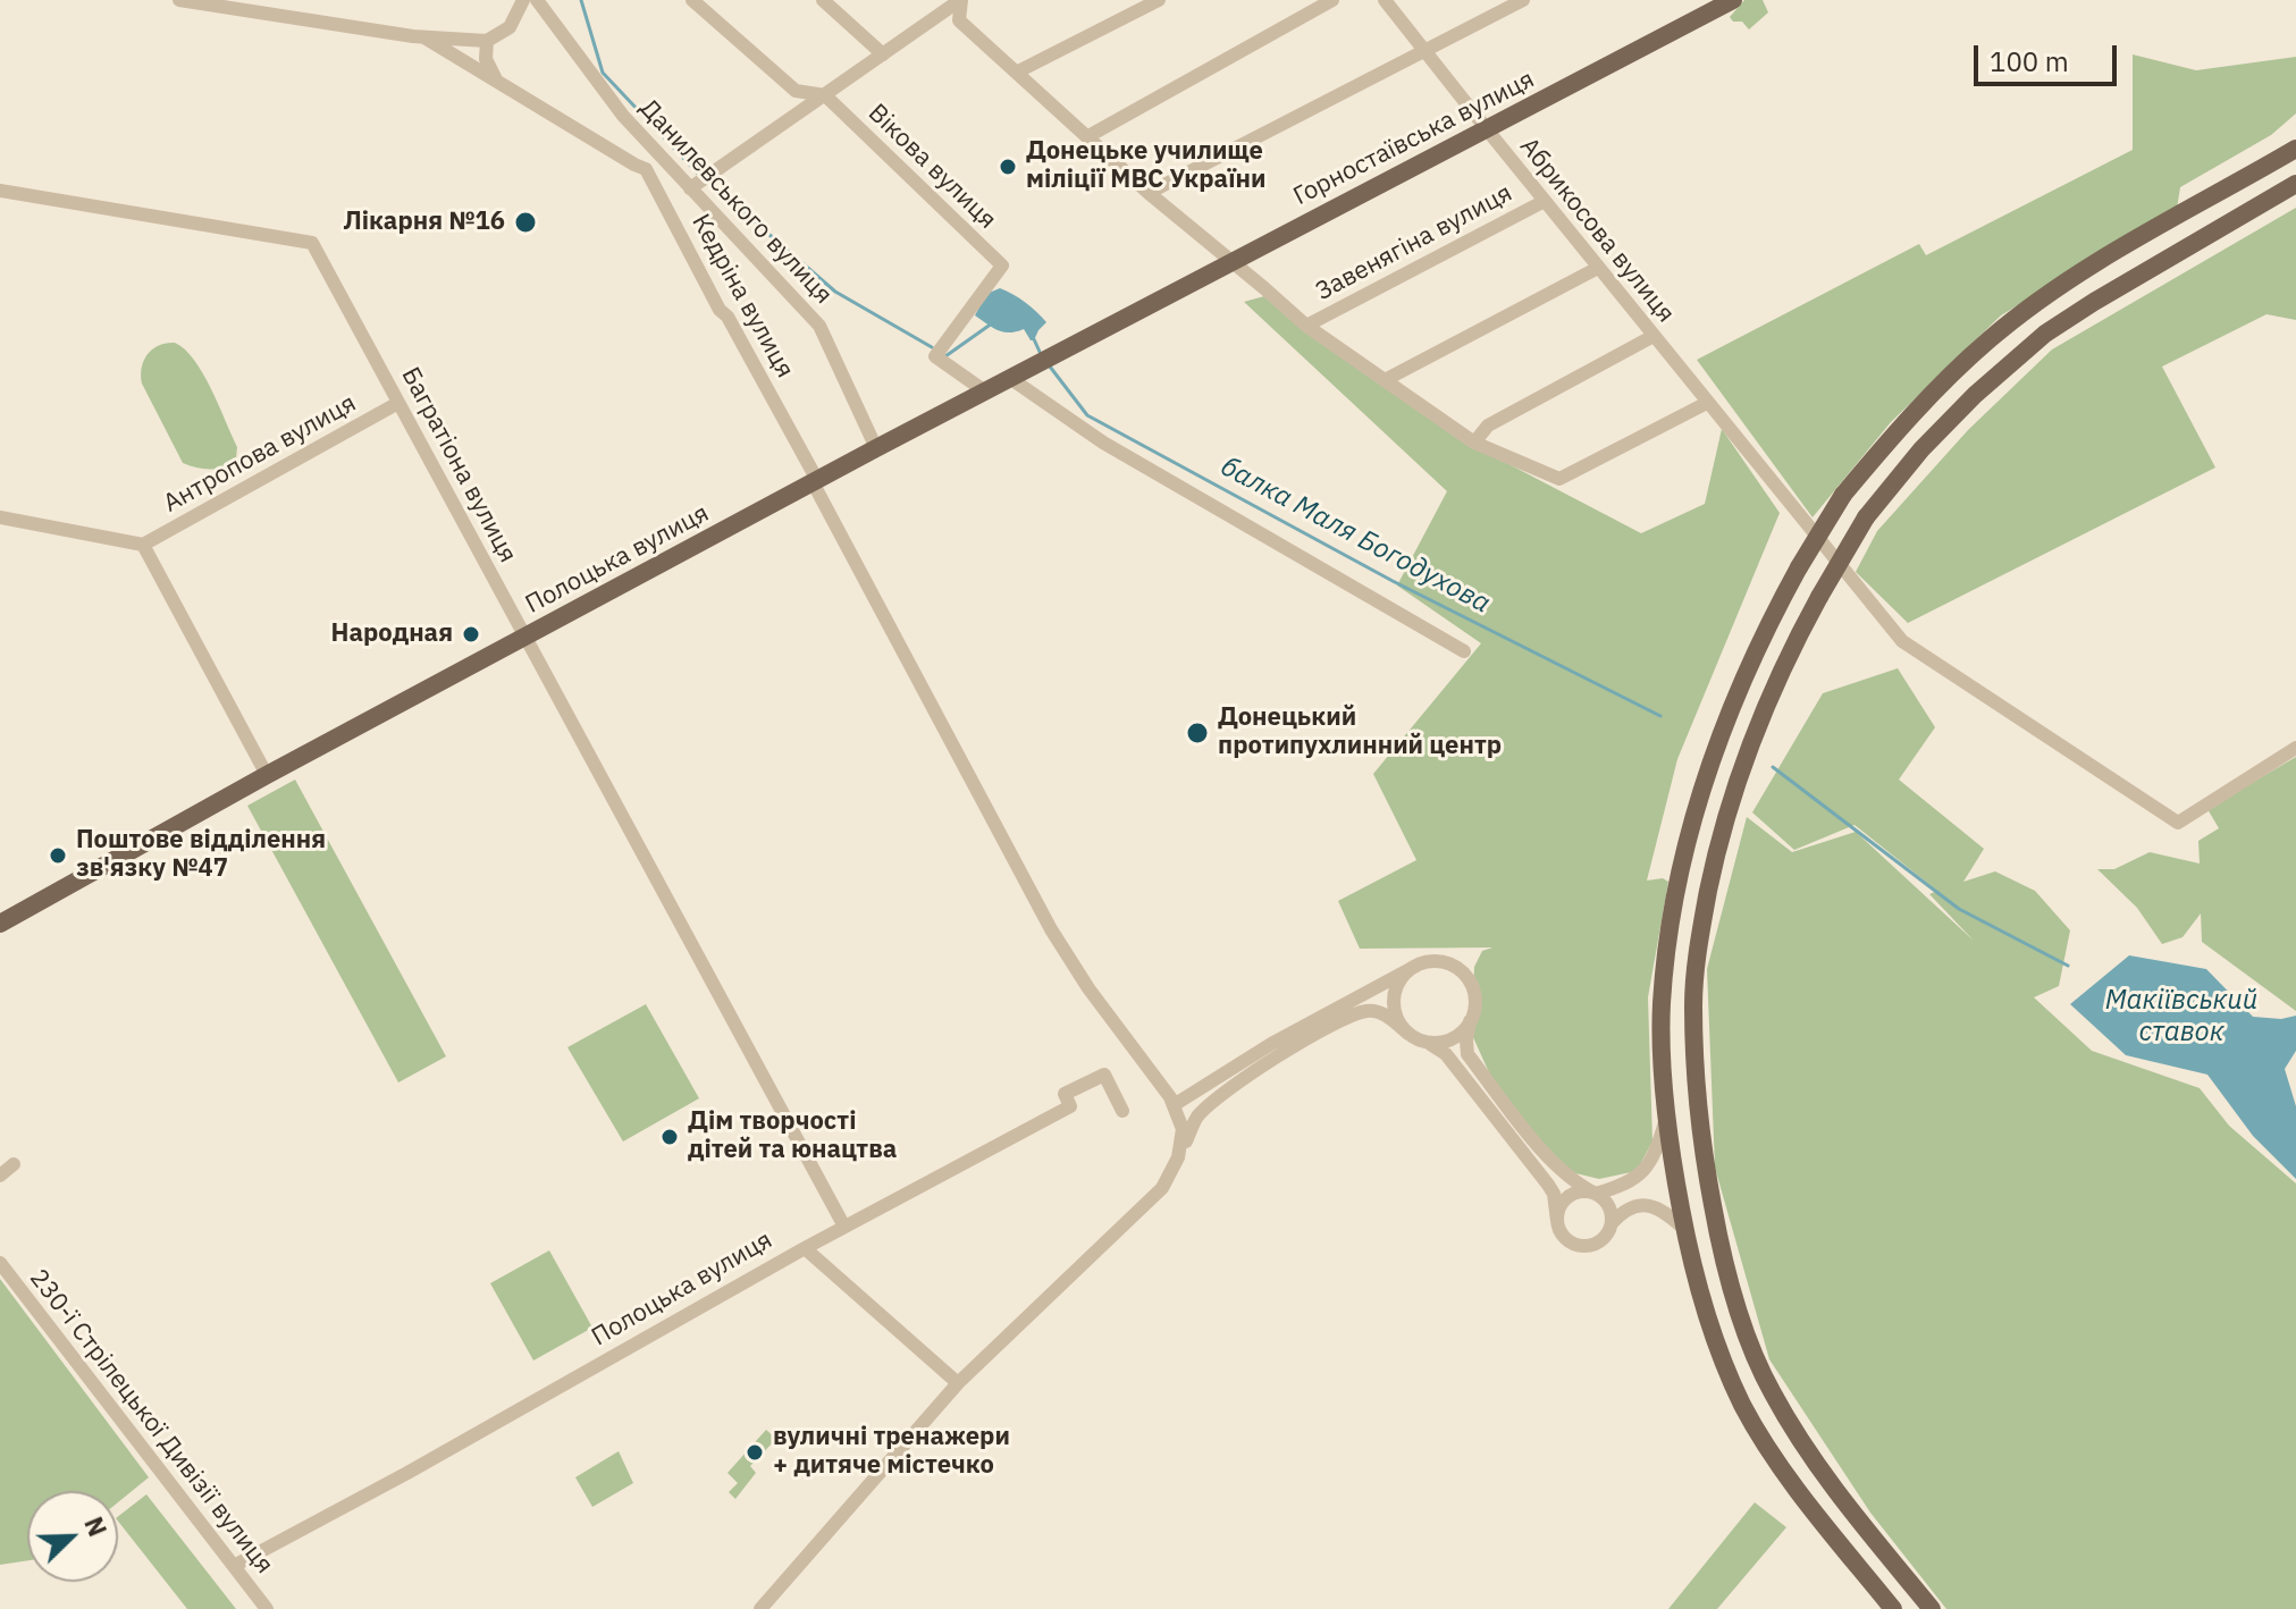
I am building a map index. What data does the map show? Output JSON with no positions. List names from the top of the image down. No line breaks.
{"streets":{"main road":["Горностаївська вулиця","Полоцька вулиця"],"street":["Вікова вулиця","Данилевського вулиця","Абрикосова вулиця","Завенягіна вулиця","Кедріна вулиця","Антропова вулиця","Багратіона вулиця","230-ї Стрілецької Дивізії вулиця"]},"crossings":[["Горностаївська вулиця","Вікова вулиця"],["Горностаївська вулиця","Данилевського вулиця"],["Горностаївська вулиця","Абрикосова вулиця"],["Горностаївська вулиця","Полоцька вулиця"],["Данилевського вулиця","Полоцька вулиця"],["Абрикосова вулиця","Завенягіна вулиця"],["Кедріна вулиця","Полоцька вулиця"],["Антропова вулиця","Багратіона вулиця"],["Багратіона вулиця","Полоцька вулиця"],["Полоцька вулиця","230-ї Стрілецької Дивізії вулиця"]],"water":["балка Маля Богодухова","Макіївський ставок"],"places":["Донецьке училище міліції МВС України","Лікарня №16","Народная","Донецький протипухлинний центр","Поштове відділення зв'язку №47","Дім творчості дітей та юнацтва","вуличні тренажери + дитяче містечко"],"scale_bar":"100 m","north":"top right"}
